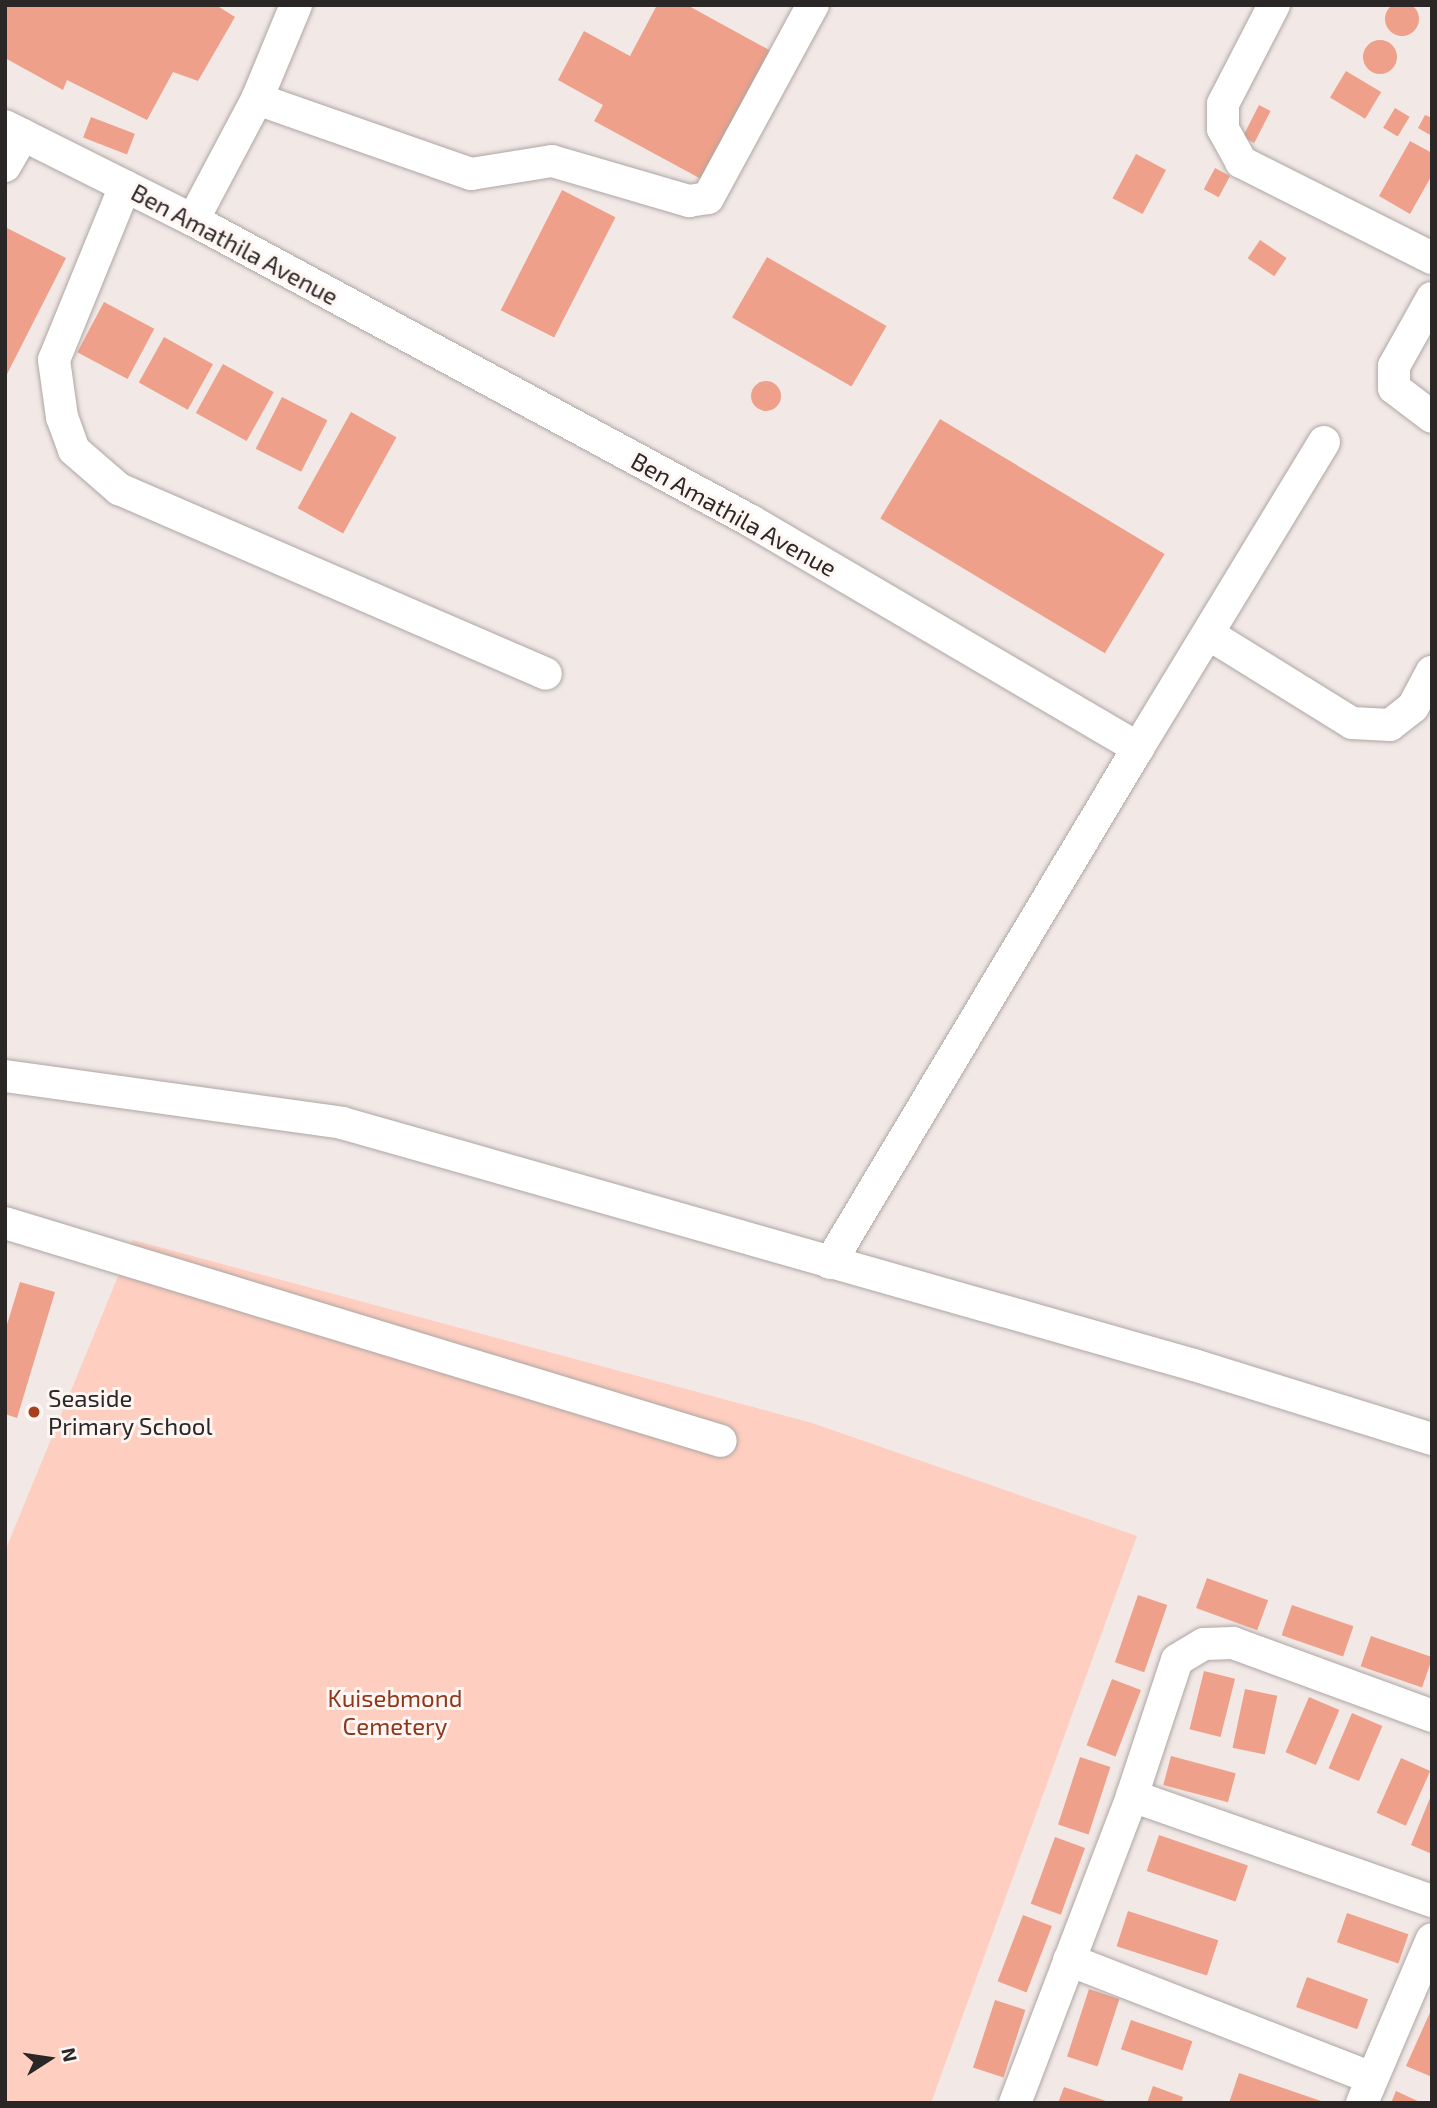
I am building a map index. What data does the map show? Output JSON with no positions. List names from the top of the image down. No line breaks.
{"streets":{"street":["Ben Amathila Avenue"]},"parks":["Kuisebmond Cemetery"],"places":["Seaside Primary School"],"north":"right"}
